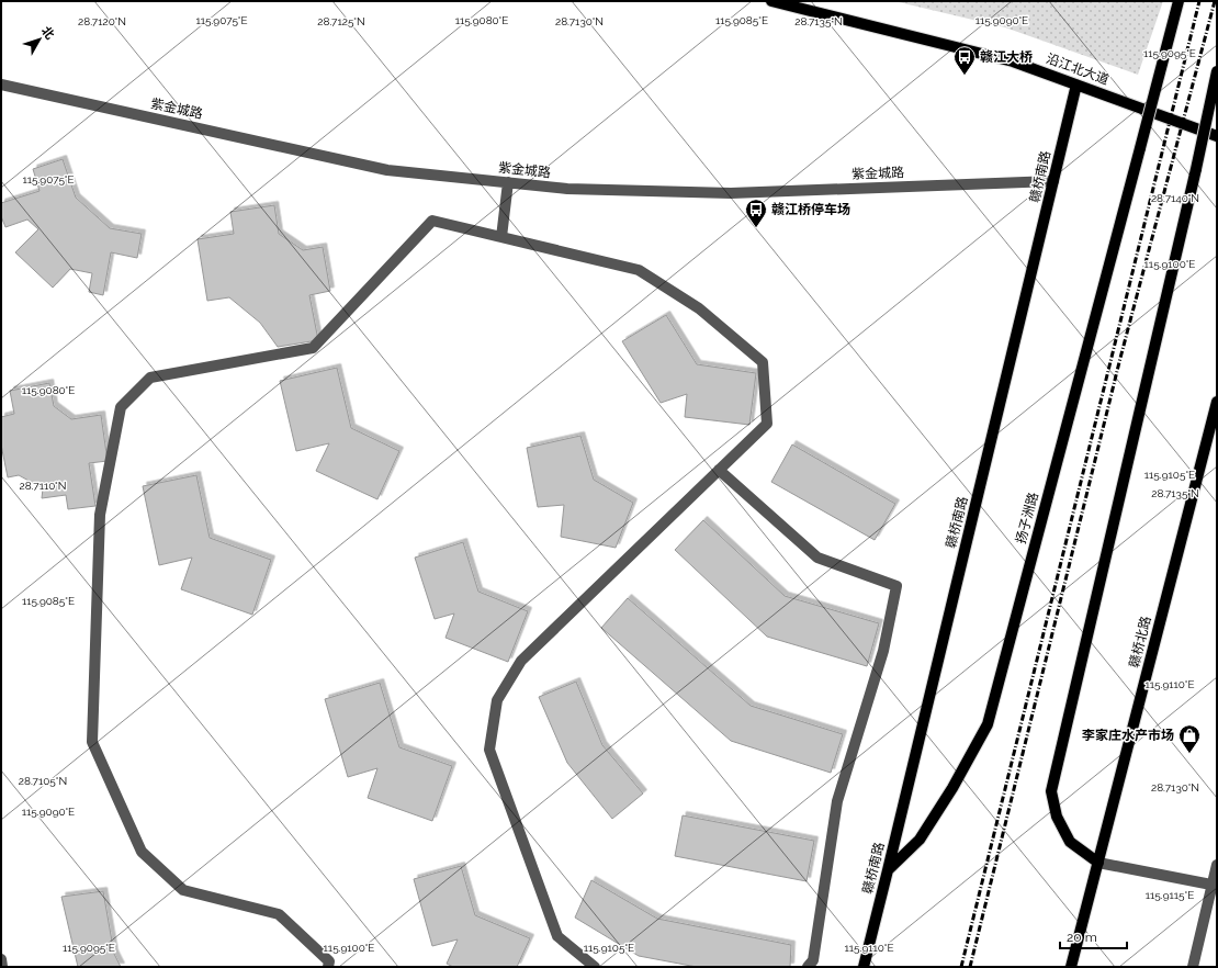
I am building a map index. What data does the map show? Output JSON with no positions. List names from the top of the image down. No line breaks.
{"streets":{"main road":["沿江北大道","赣桥南路","扬子洲路","赣桥北路"],"street":["紫金城路"]},"crossings":[["沿江北大道","赣桥南路"],["紫金城路","赣桥南路"],["赣桥南路","扬子洲路"]],"places":{"bus stop":["赣江大桥","赣江桥停车场"],"shop":["李家庄水产市场"]},"scale_bar":"20 m","north":"top right","coordinates":["115.9075°E","115.9080°E","115.9085°E","115.9090°E","28.7120°N","28.7125°N","28.7130°N","28.7135°N","115.9095°E","28.7140°N","115.9100°E","115.9105°E","28.7110°N","115.9110°E","28.7105°N","115.9115°E"]}
